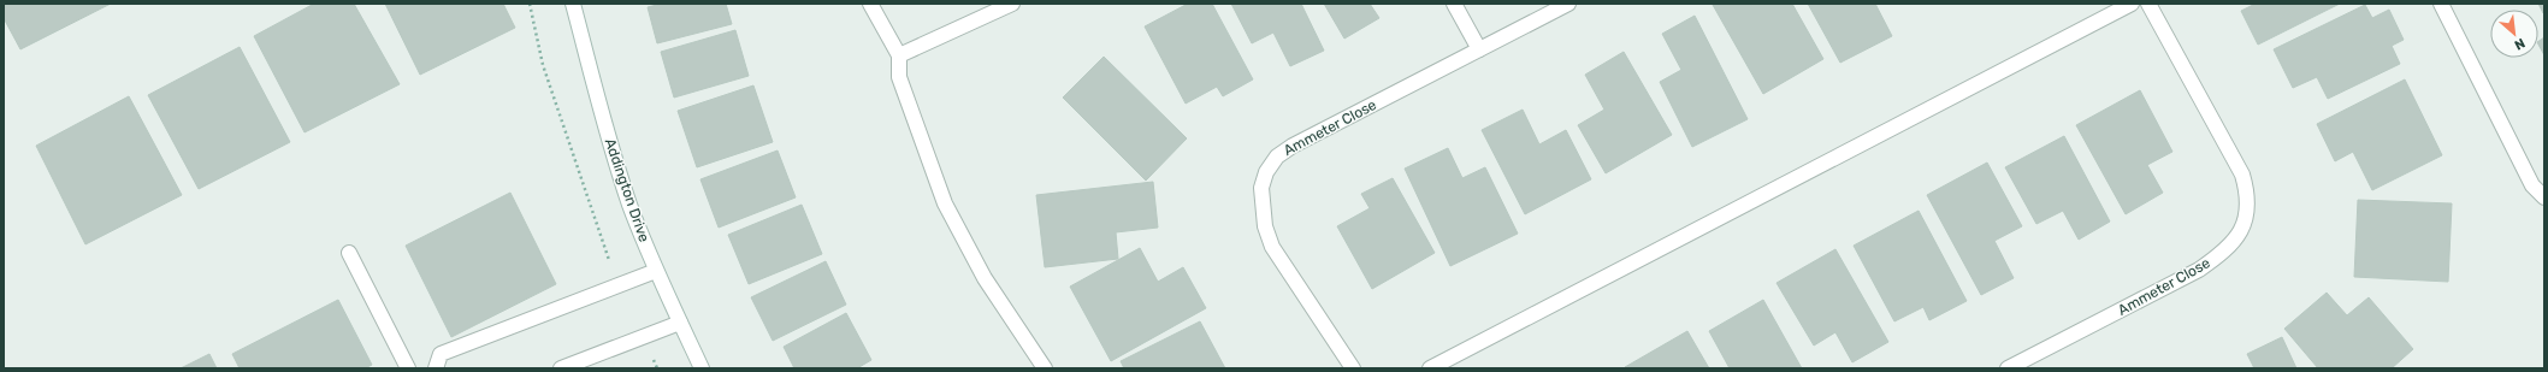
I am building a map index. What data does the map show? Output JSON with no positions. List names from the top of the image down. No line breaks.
{"streets":{"street":["Ammeter Close","Addington Drive"]},"north":"bottom right"}
